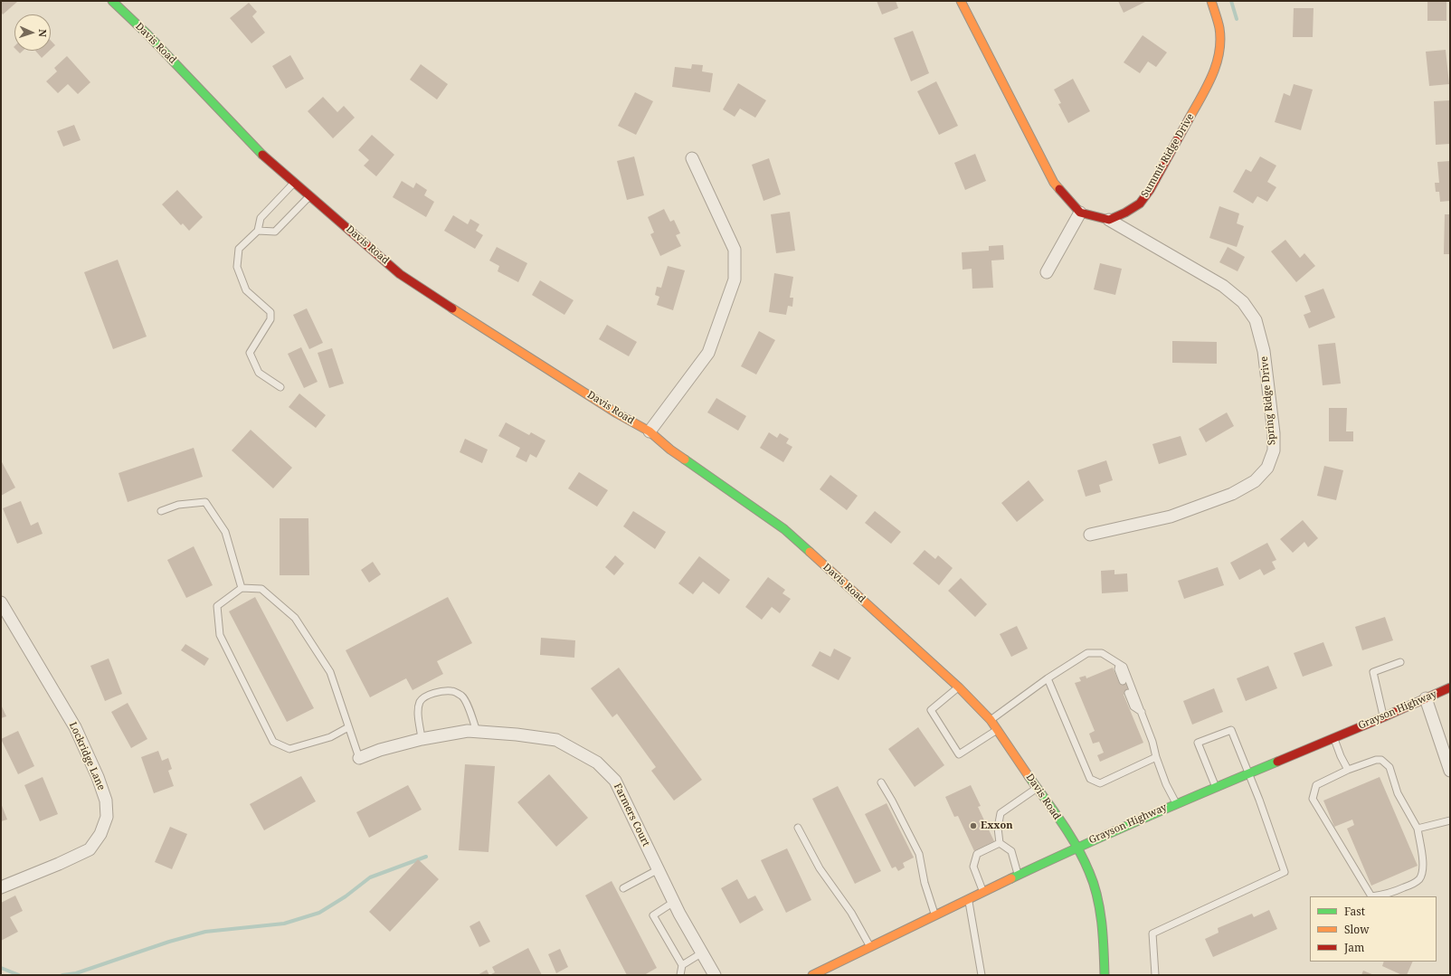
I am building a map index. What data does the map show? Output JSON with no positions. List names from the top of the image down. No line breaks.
{"streets":{"street":["Davis Road","Summit Ridge Drive","Spring Ridge Drive","Grayson Highway","Lockridge Lane","Farmers Court"]},"crossings":[["Davis Road","Grayson Highway"],["Summit Ridge Drive","Spring Ridge Drive"]],"places":["Exxon"],"legend":["Fast","Slow","Jam"],"north":"right"}
